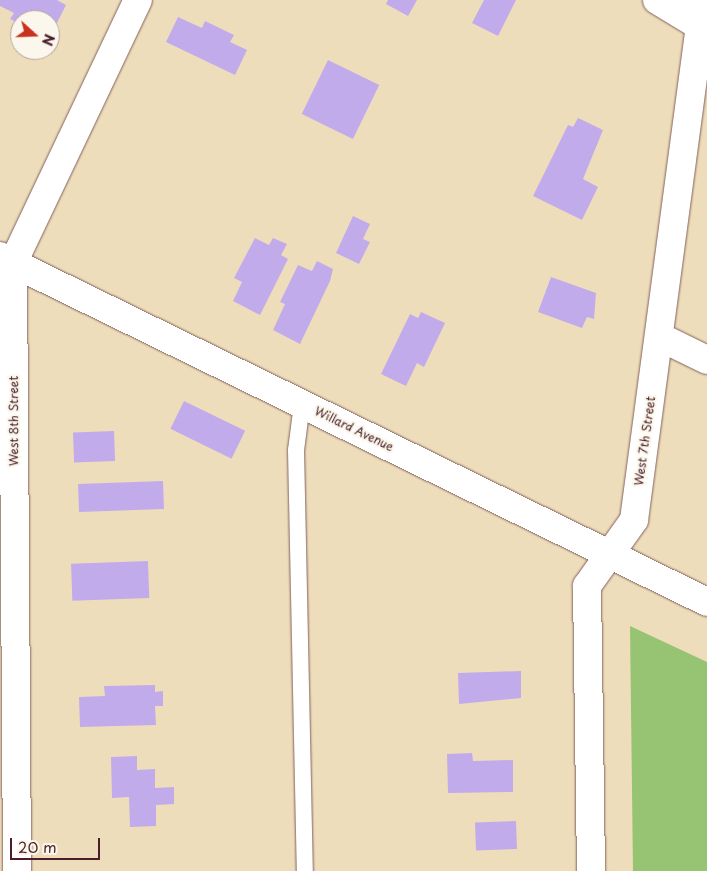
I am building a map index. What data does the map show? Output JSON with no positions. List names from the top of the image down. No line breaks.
{"streets":{"street":["West 8th Street","Willard Avenue","West 7th Street"]},"crossings":[["West 8th Street","Willard Avenue"],["Willard Avenue","West 7th Street"]],"scale_bar":"20 m","north":"right"}
